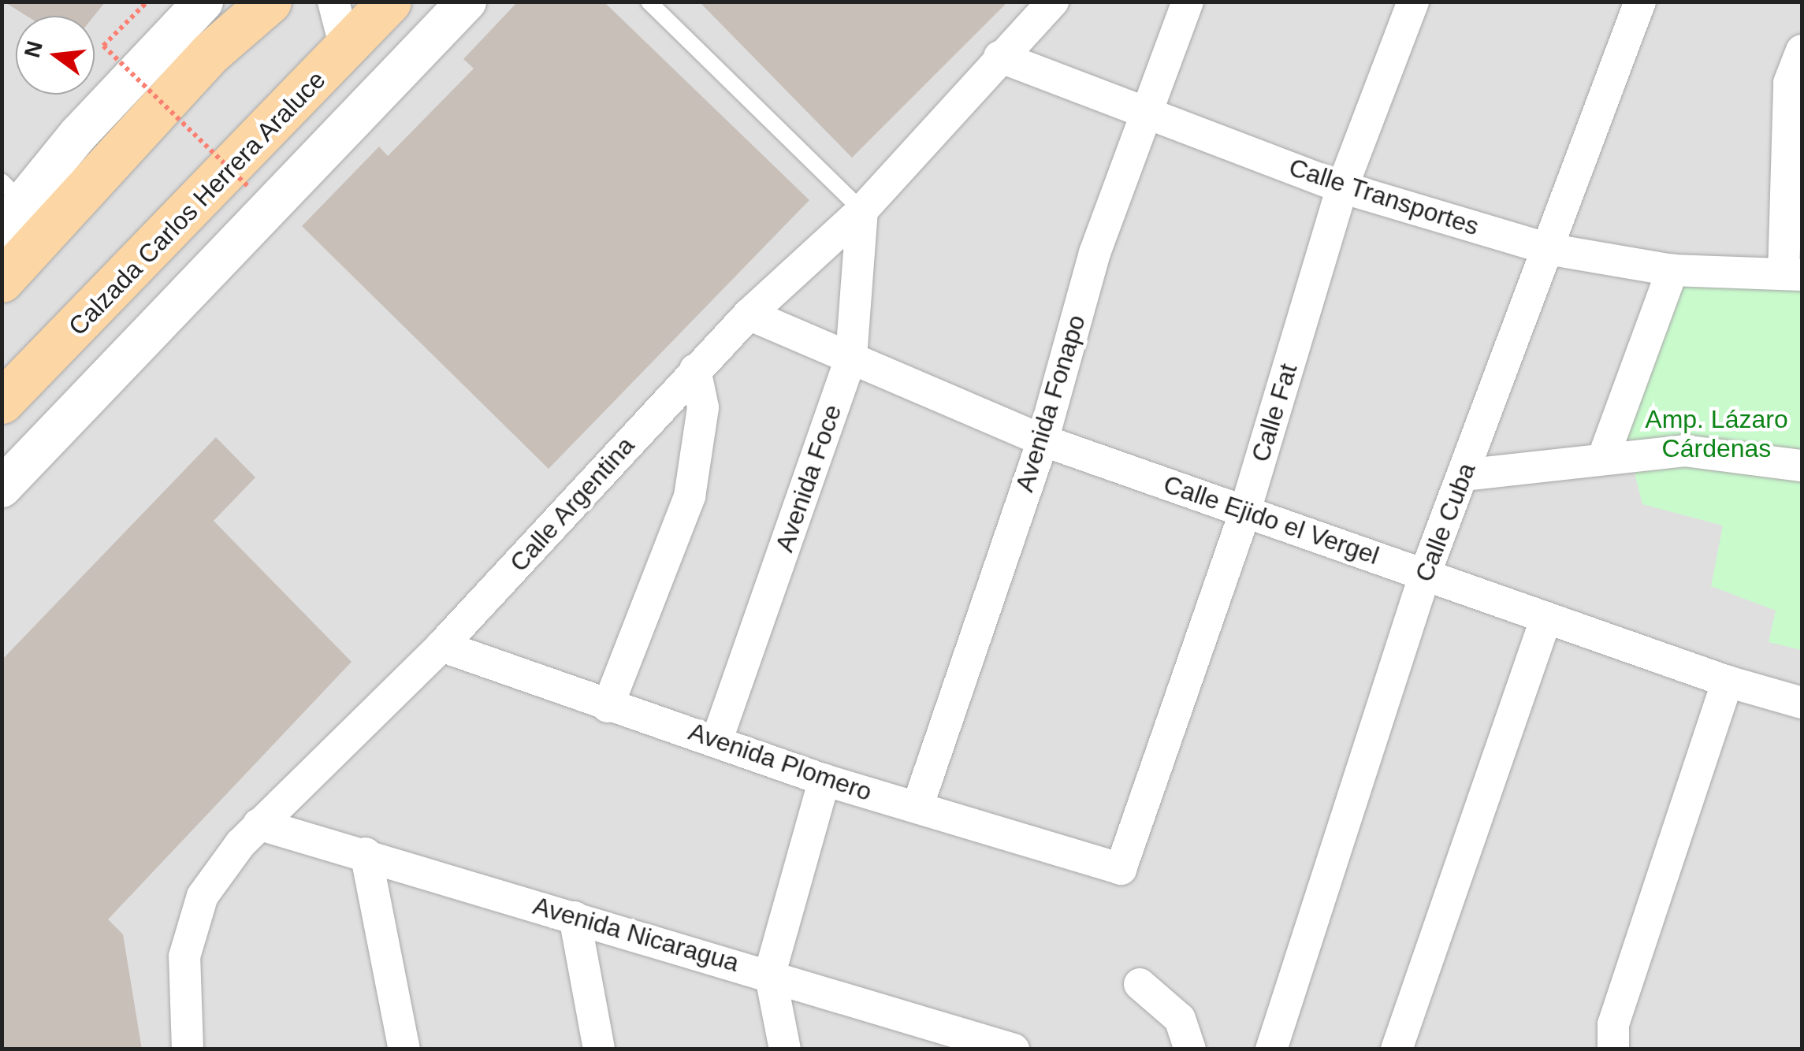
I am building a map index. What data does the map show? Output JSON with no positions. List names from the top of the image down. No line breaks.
{"streets":{"main road":["Calzada Carlos Herrera Araluce"],"street":["Calle Transportes","Avenida Fonapo","Calle Fat","Avenida Foce","Calle Argentina","Calle Ejido el Vergel","Calle Cuba","Avenida Plomero","Avenida Nicaragua"]},"crossings":[["Calle Transportes","Avenida Fonapo"],["Calle Transportes","Calle Fat"],["Calle Transportes","Calle Argentina"],["Calle Transportes","Calle Cuba"],["Avenida Fonapo","Calle Ejido el Vergel"],["Avenida Fonapo","Avenida Plomero"],["Calle Fat","Calle Ejido el Vergel"],["Calle Fat","Avenida Plomero"],["Avenida Foce","Calle Argentina"],["Avenida Foce","Calle Ejido el Vergel"],["Avenida Foce","Avenida Plomero"],["Calle Argentina","Calle Ejido el Vergel"],["Calle Argentina","Avenida Plomero"],["Calle Argentina","Avenida Nicaragua"],["Calle Ejido el Vergel","Calle Cuba"]],"parks":["Amp. Lázaro Cárdenas"],"north":"left"}
